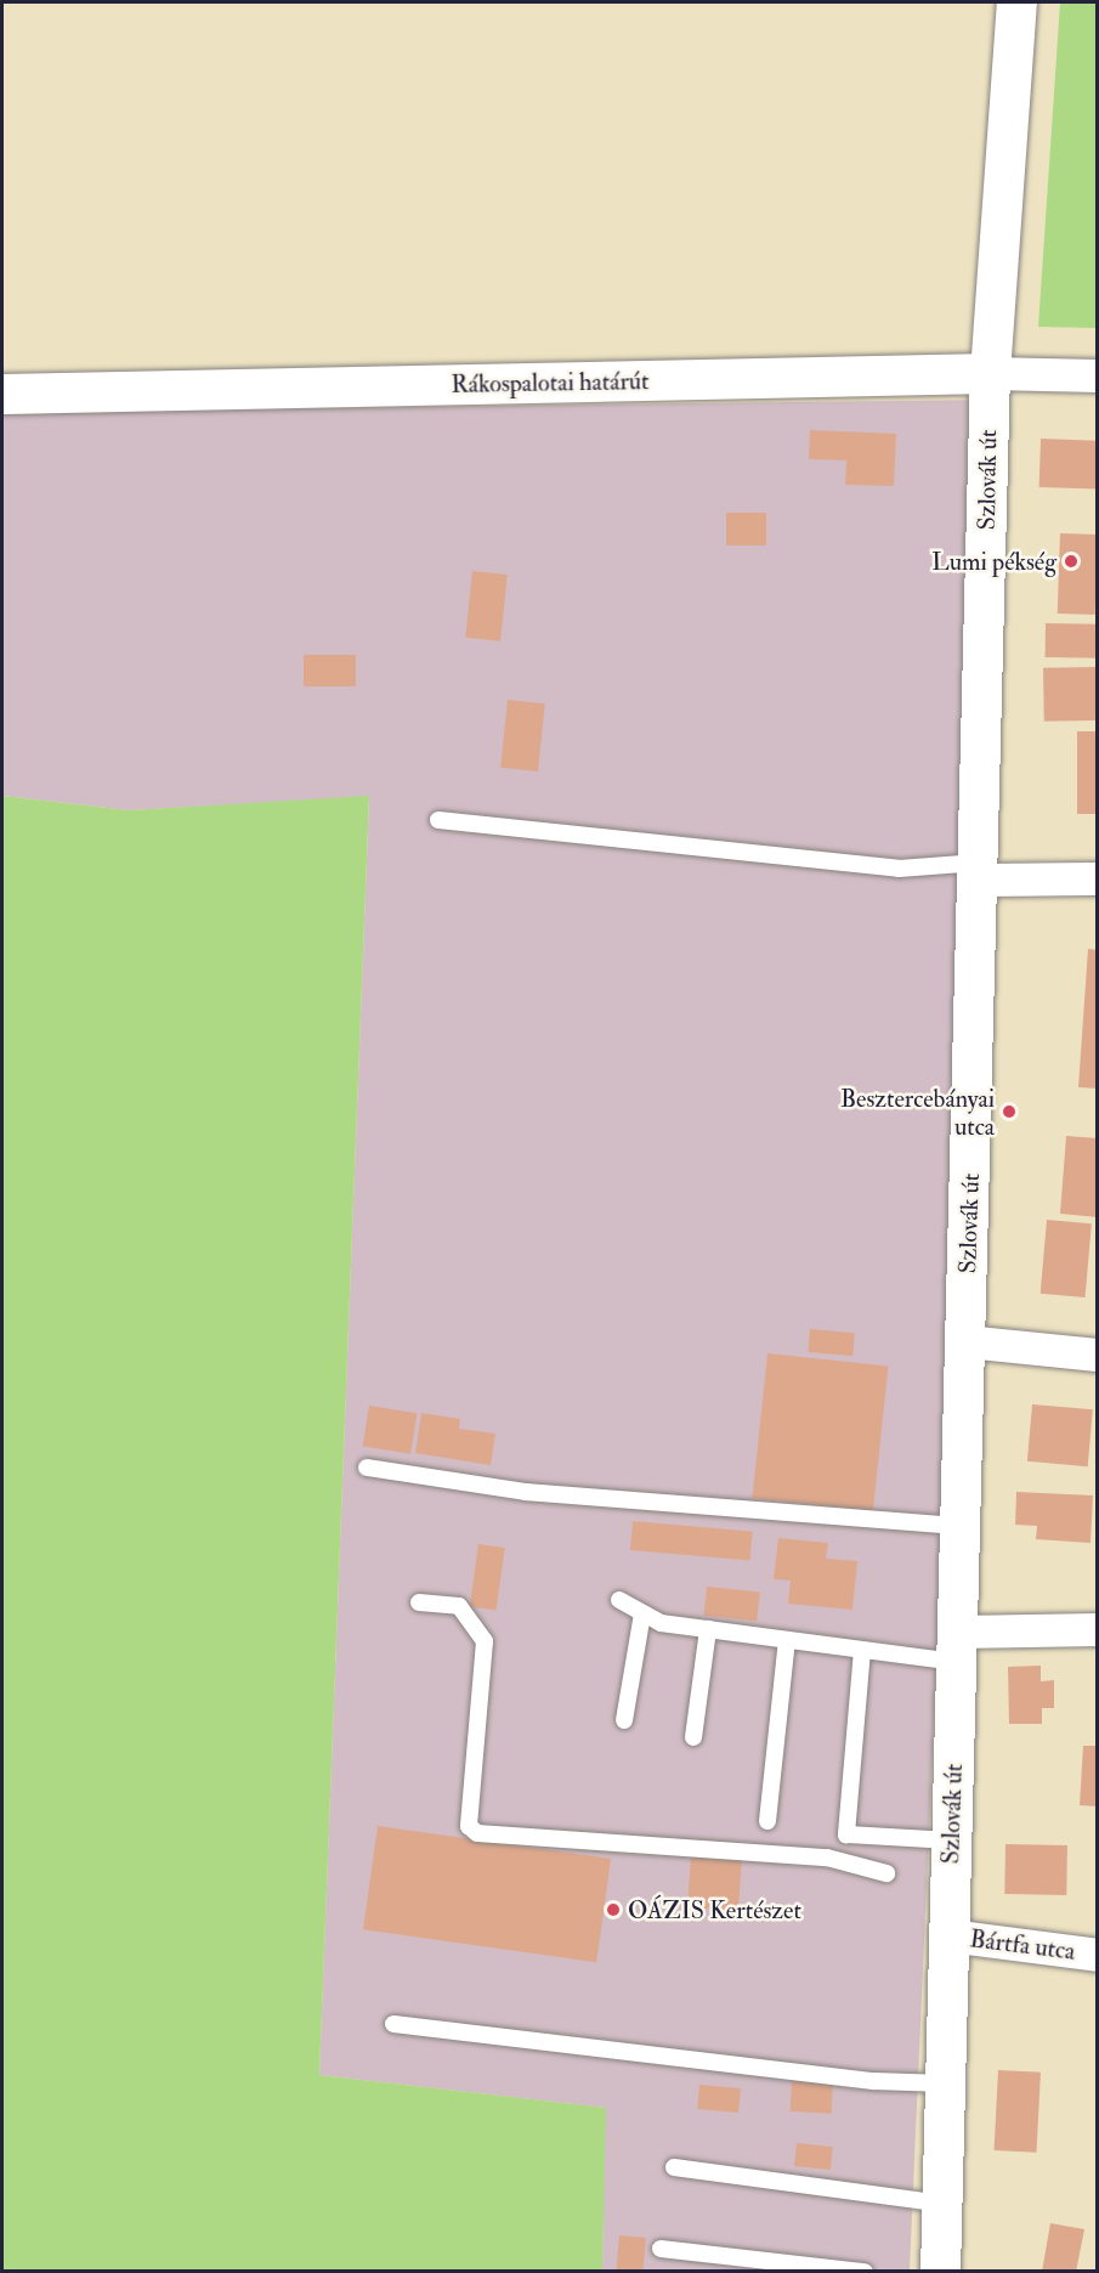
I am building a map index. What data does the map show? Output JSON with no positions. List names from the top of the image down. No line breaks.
{"streets":{"main road":["Rákospalotai határút","Szlovák út"],"street":["Bártfa utca"]},"crossings":[["Rákospalotai határút","Szlovák út"],["Szlovák út","Bártfa utca"]],"places":["Lumi pékség","Besztercebányai utca","OÁZIS Kertészet"]}
